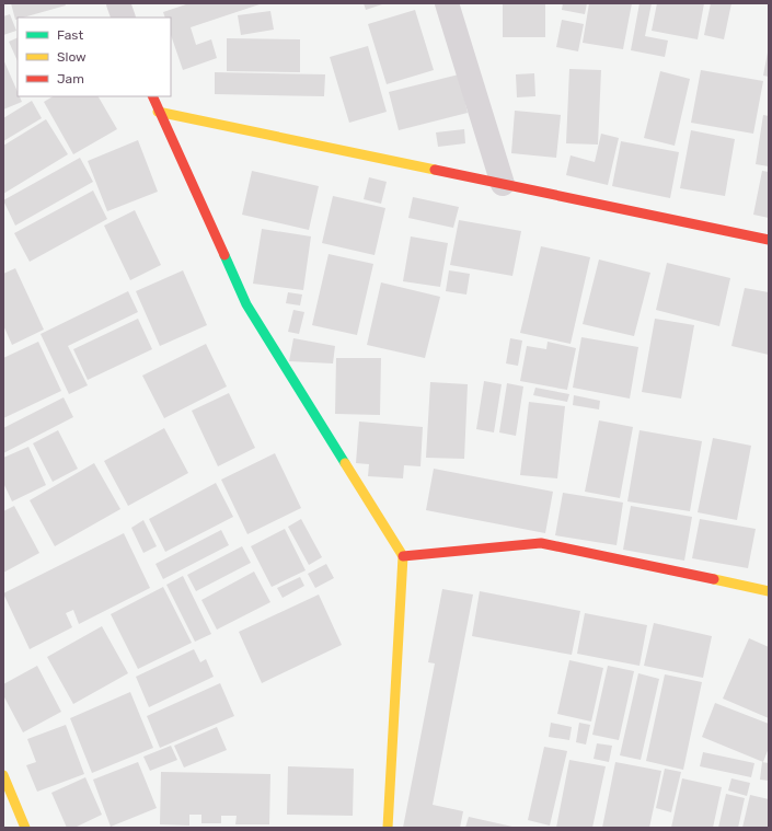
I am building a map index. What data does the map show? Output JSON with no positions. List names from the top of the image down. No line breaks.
{"legend":["Fast","Slow","Jam"]}
